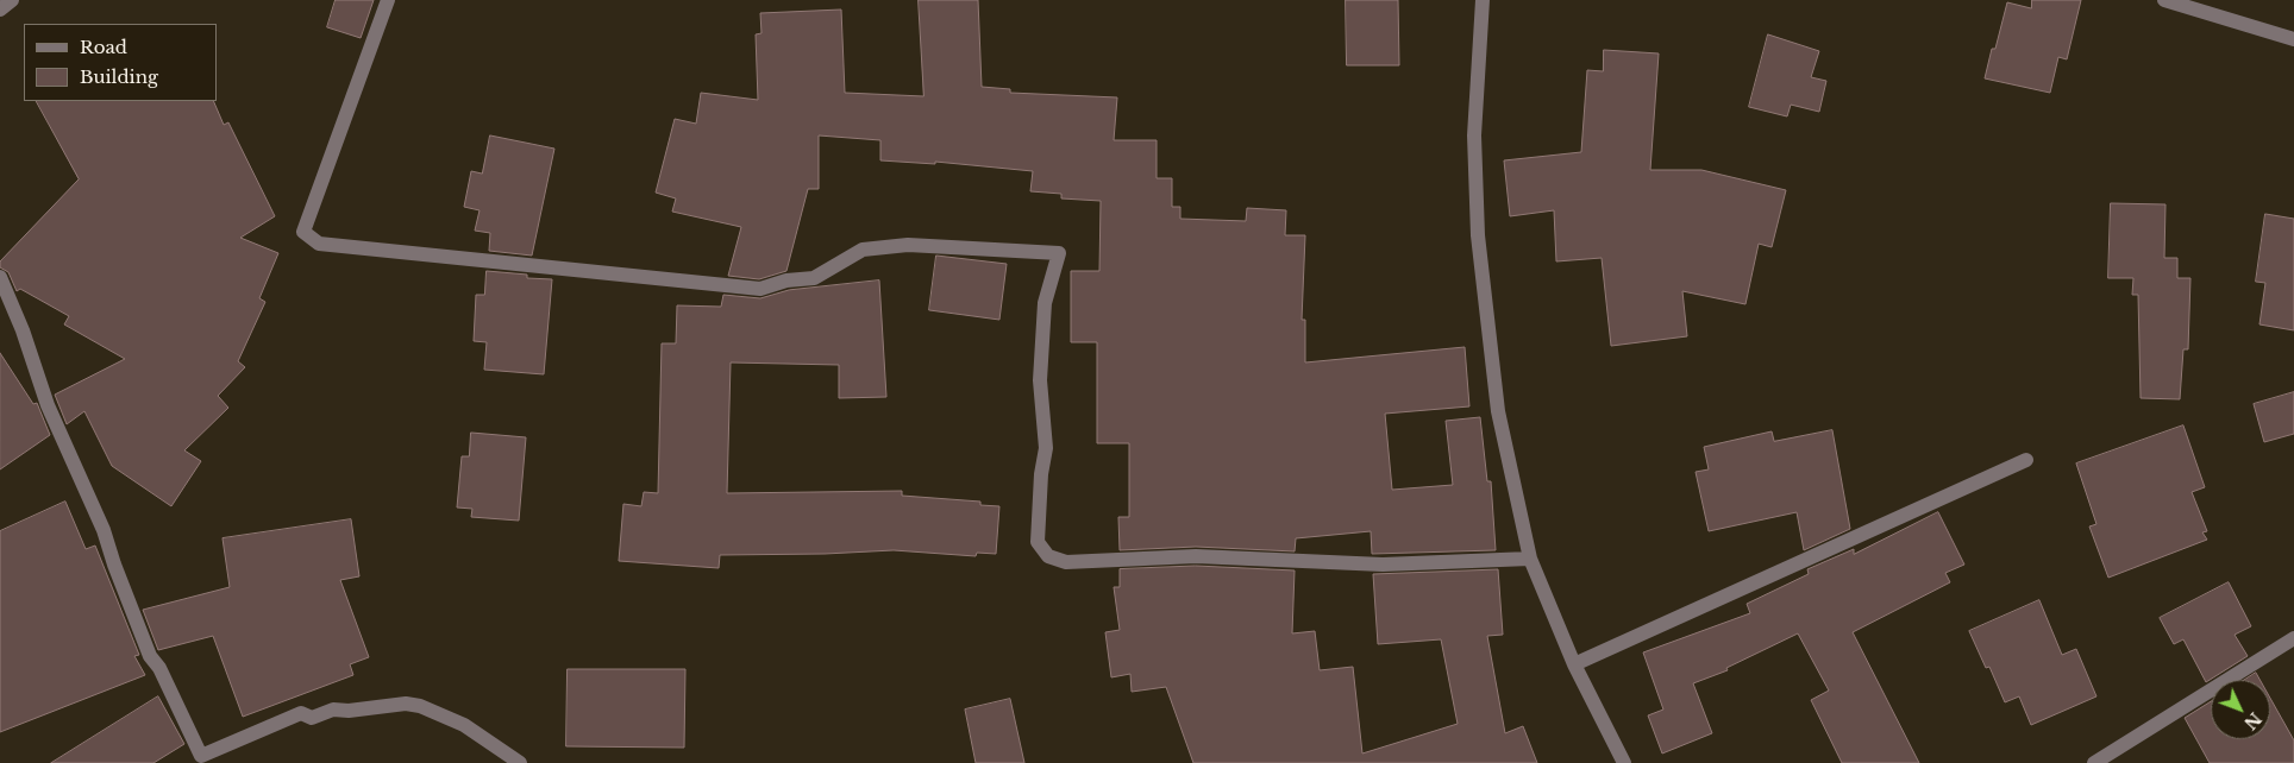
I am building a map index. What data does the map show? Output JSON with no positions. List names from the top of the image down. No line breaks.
{"legend":["Road","Building"],"north":"bottom right"}
